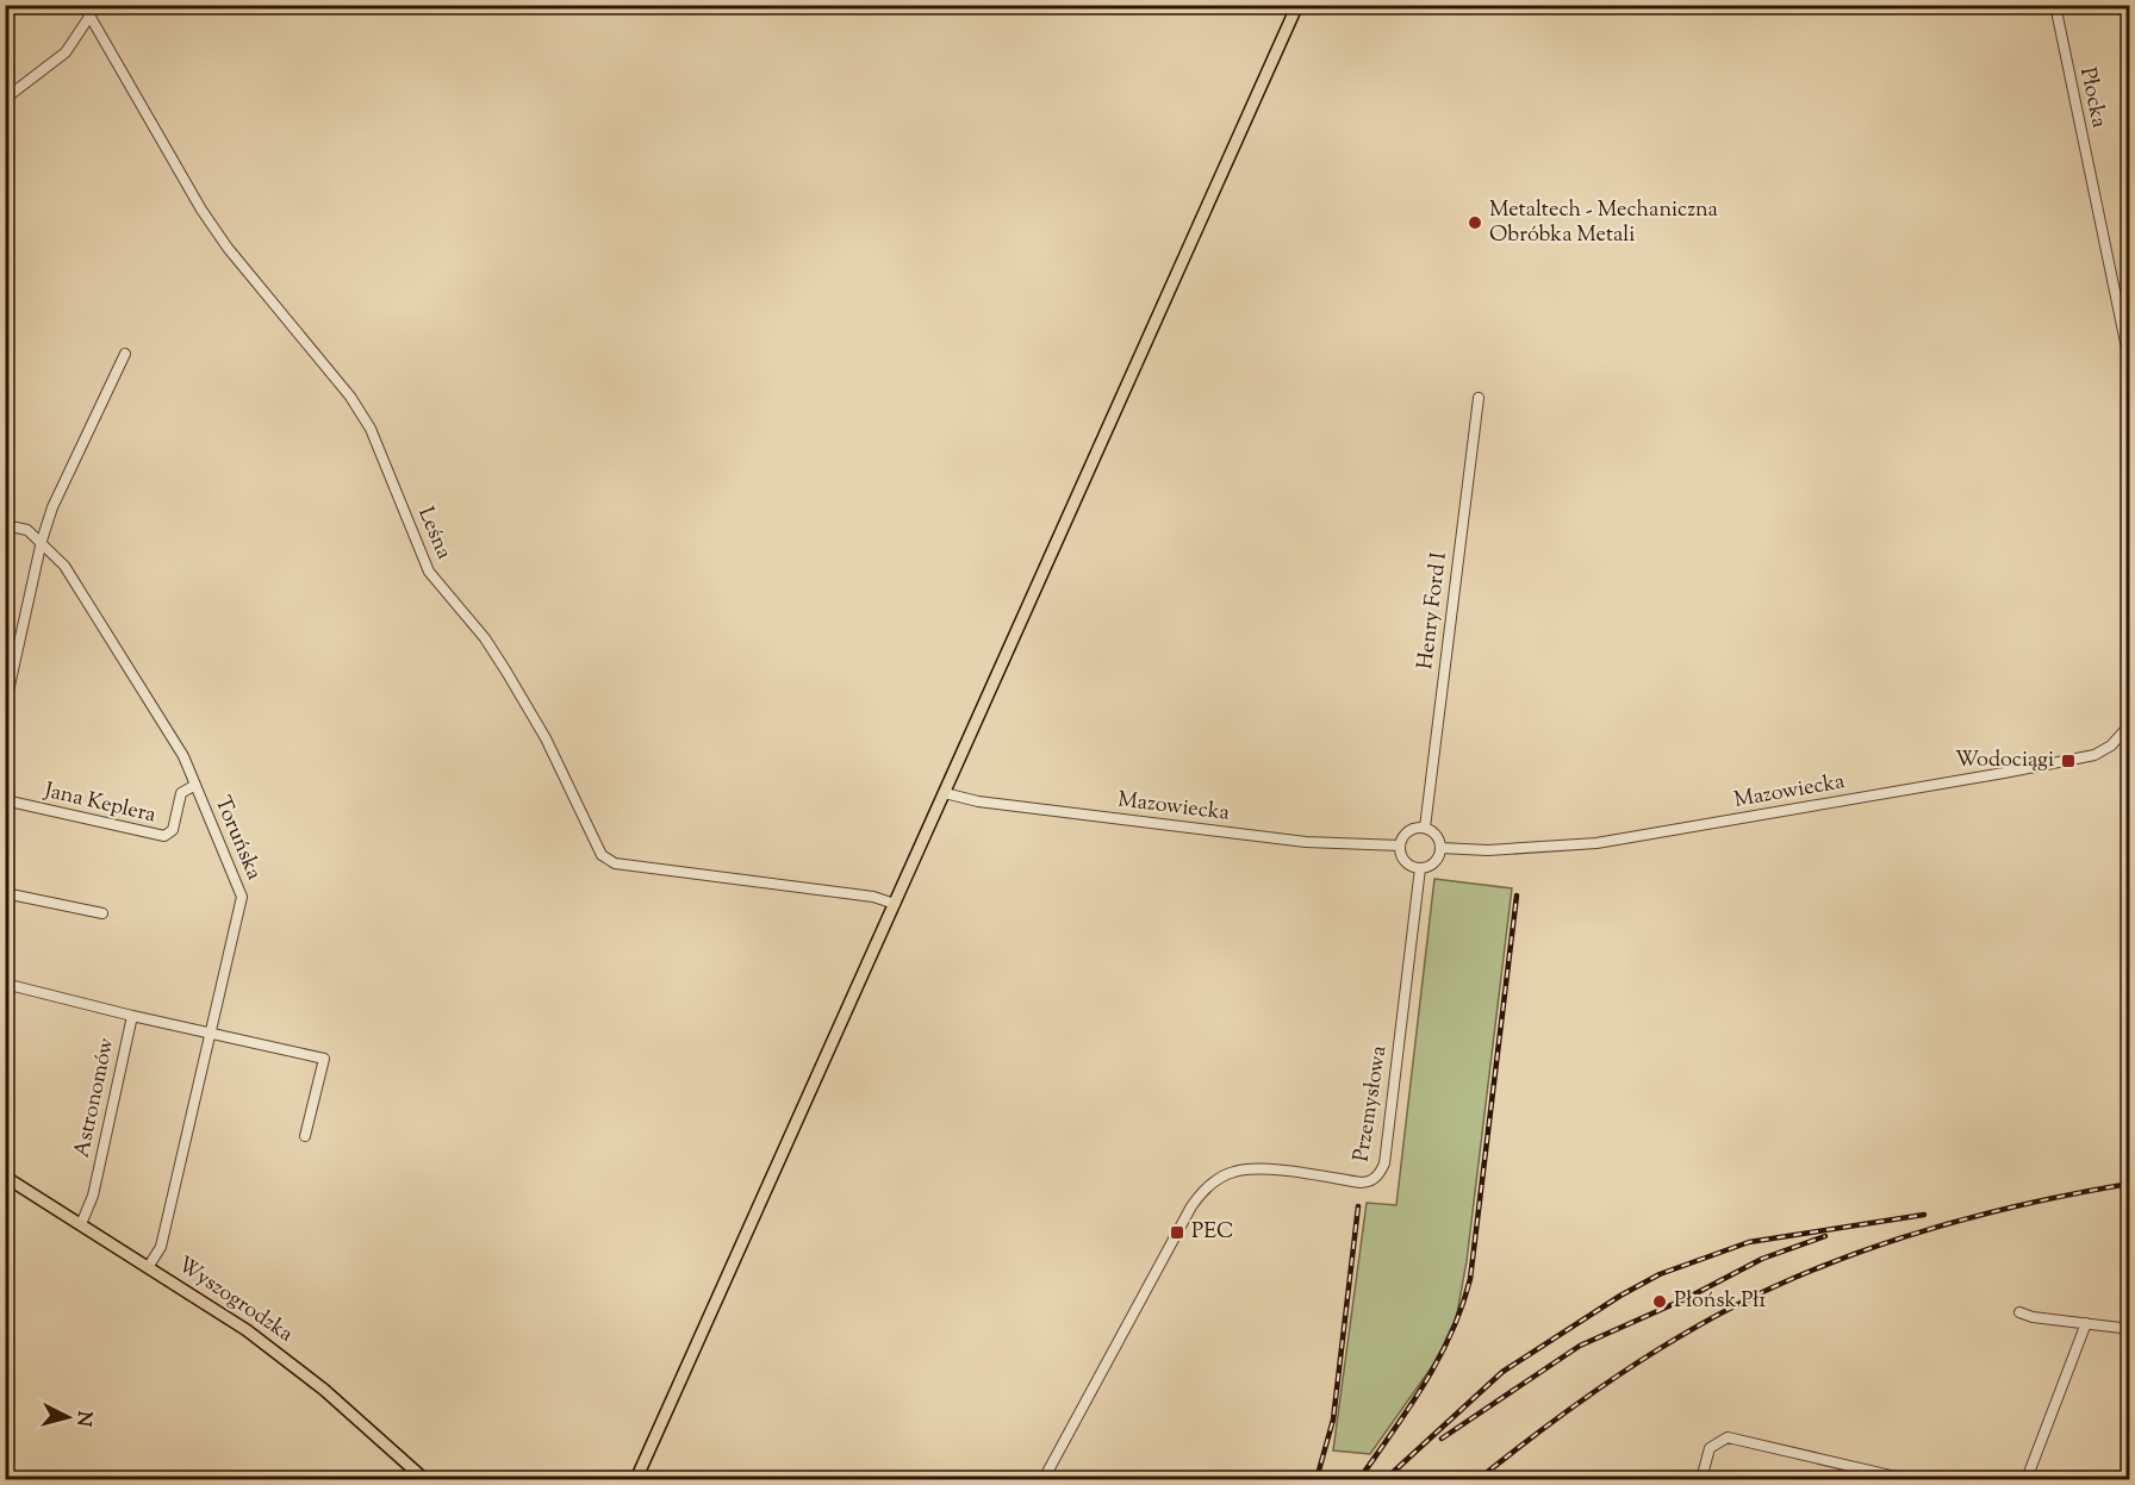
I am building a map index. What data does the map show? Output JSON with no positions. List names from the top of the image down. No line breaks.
{"streets":{"main road":["Wyszogrodzka"],"street":["Płocka","Leśna","Henry Ford I","Mazowiecka","Jana Keplera","Toruńska","Astronomów","Przemysłowa"]},"crossings":[["Henry Ford I","Mazowiecka"],["Henry Ford I","Przemysłowa"],["Mazowiecka","Przemysłowa"],["Jana Keplera","Toruńska"],["Toruńska","Astronomów"],["Toruńska","Wyszogrodzka"],["Astronomów","Wyszogrodzka"]],"places":{"other":["Metaltech - Mechaniczna Obróbka Metali","Płońsk Pł1"],"transit":["Wodociągi","PEC"]},"north":"right"}
